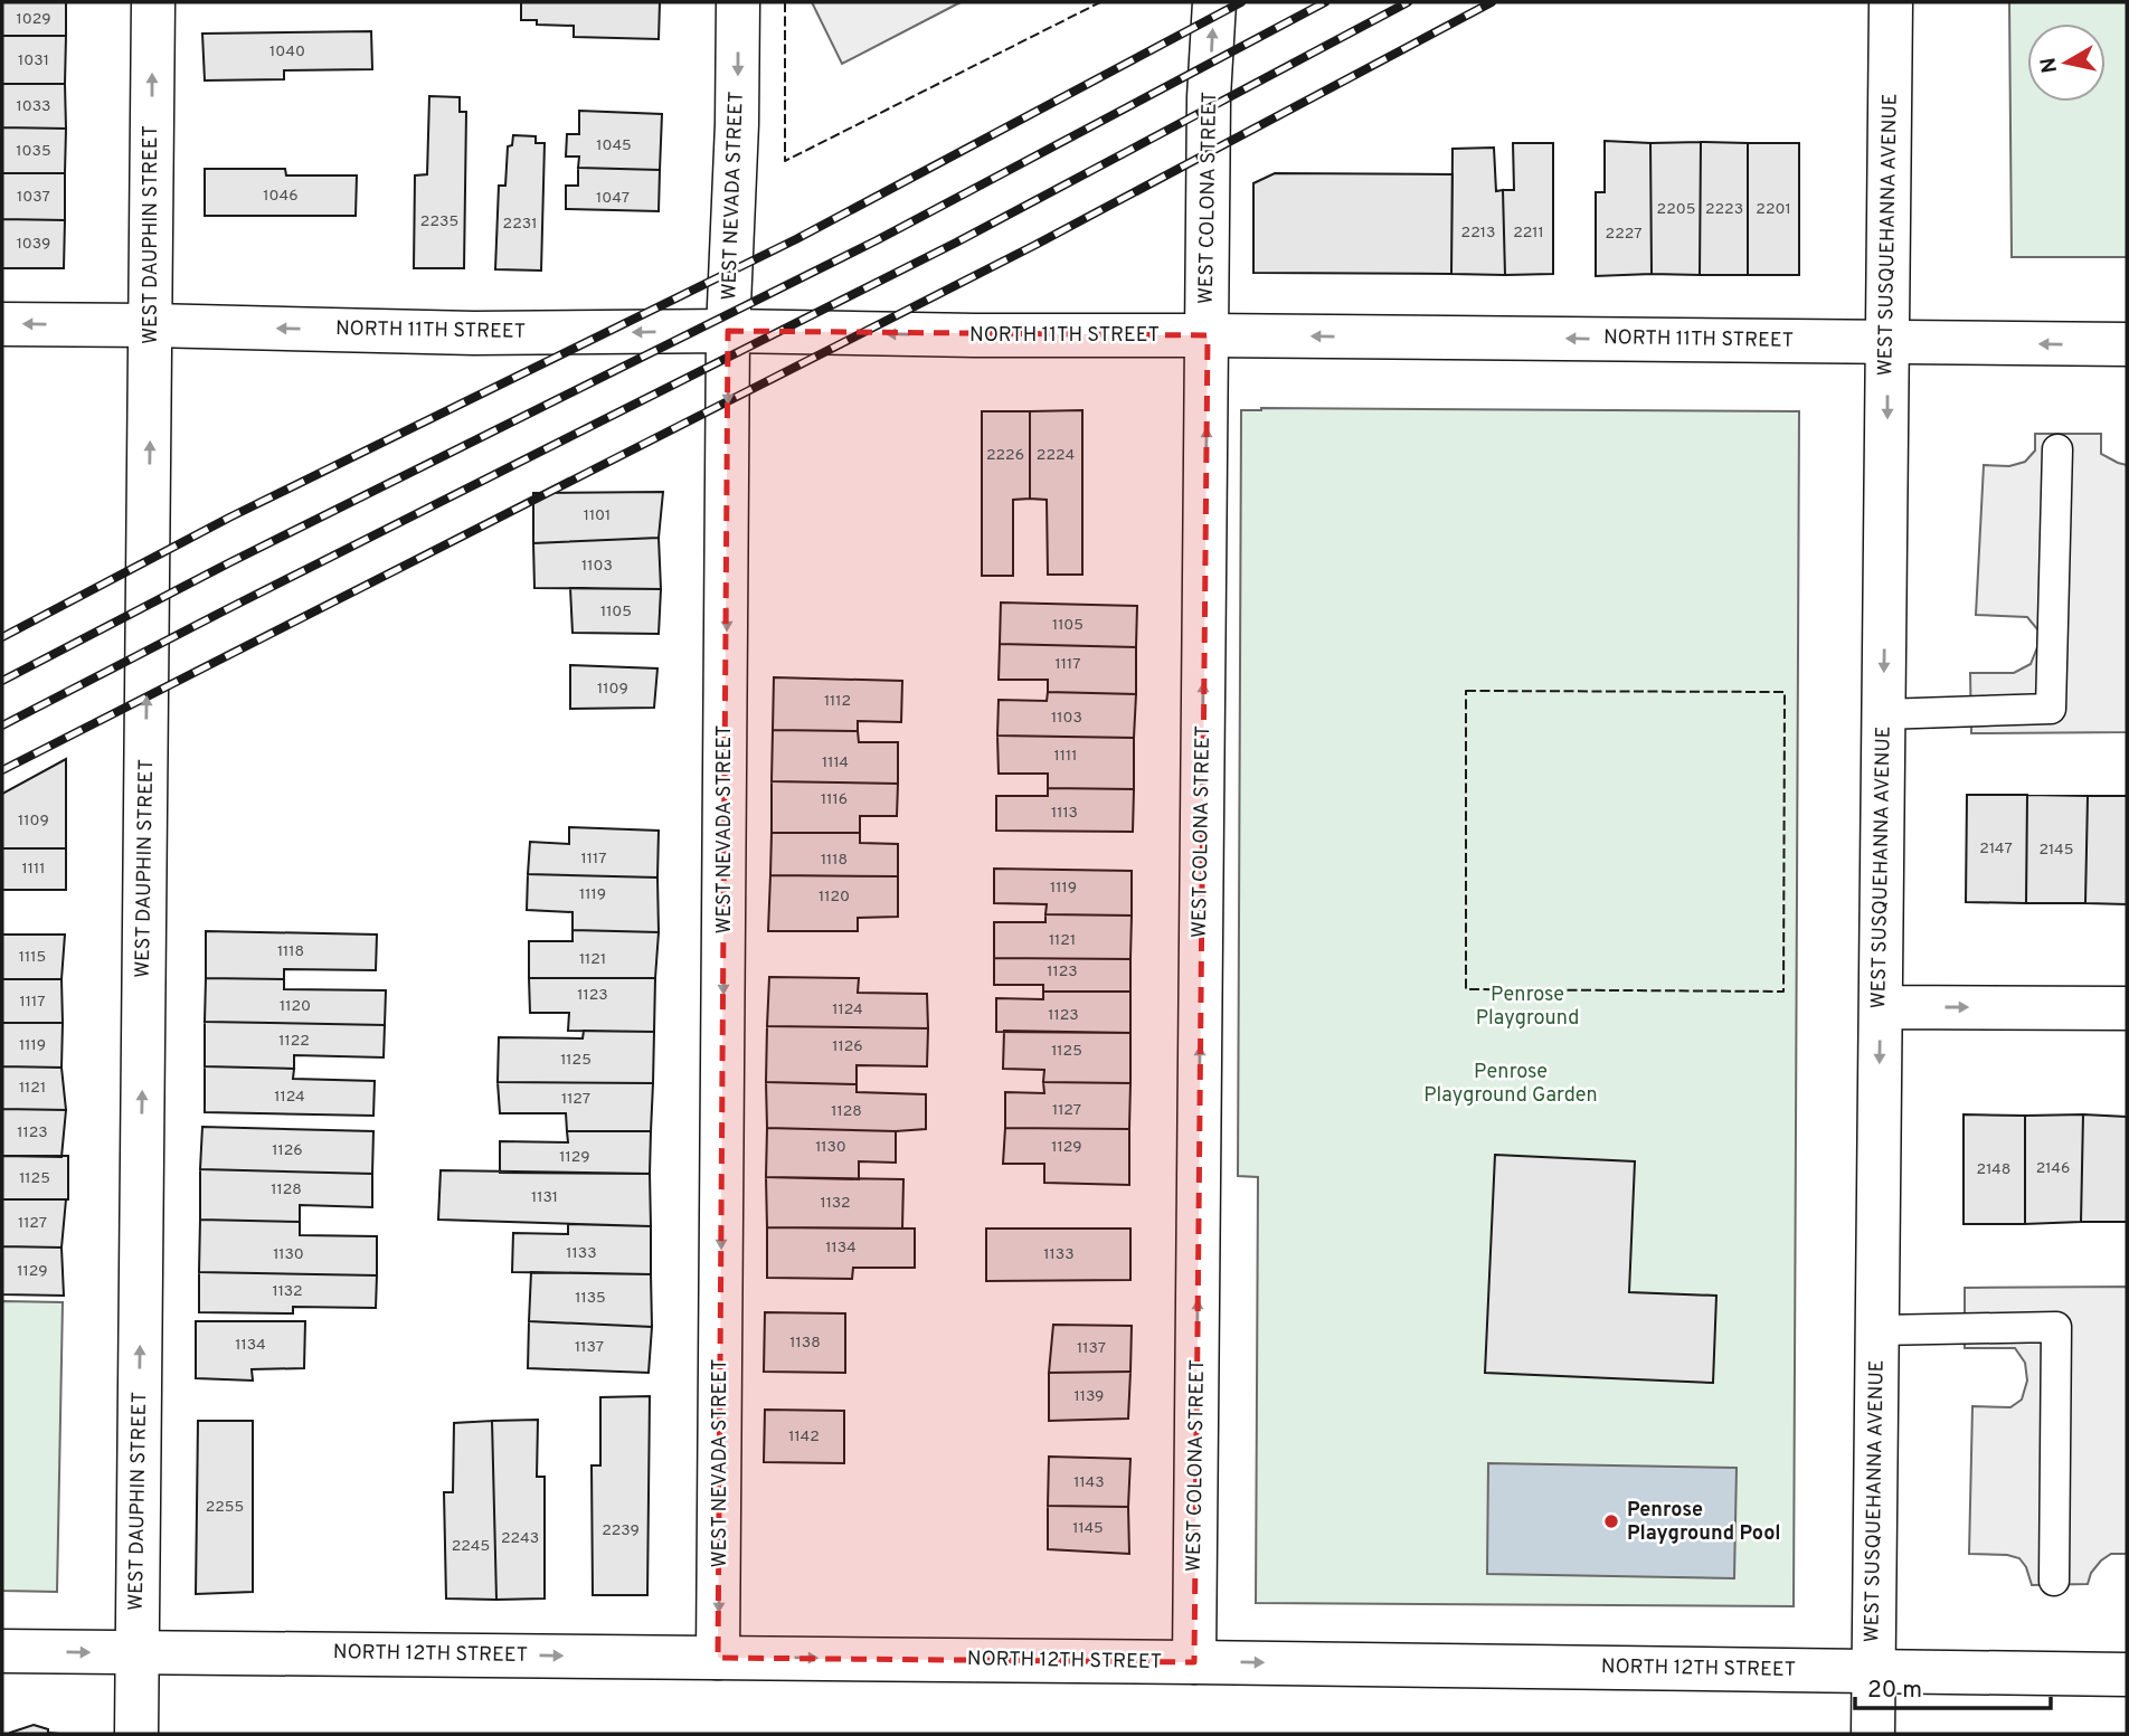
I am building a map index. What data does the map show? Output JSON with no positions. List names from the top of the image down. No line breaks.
{"streets":{"street":["WEST NEVADA STREET","WEST COLONA STREET","WEST DAUPHIN STREET","WEST SUSQUEHANNA AVENUE","NORTH 11TH STREET","NORTH 12TH STREET"]},"crossings":[["WEST NEVADA STREET","NORTH 11TH STREET"],["WEST NEVADA STREET","NORTH 12TH STREET"],["WEST COLONA STREET","NORTH 11TH STREET"],["WEST COLONA STREET","NORTH 12TH STREET"],["WEST DAUPHIN STREET","NORTH 11TH STREET"],["WEST DAUPHIN STREET","NORTH 12TH STREET"],["WEST SUSQUEHANNA AVENUE","NORTH 11TH STREET"],["WEST SUSQUEHANNA AVENUE","NORTH 12TH STREET"]],"one_way":["WEST NEVADA STREET","WEST COLONA STREET","WEST DAUPHIN STREET","WEST SUSQUEHANNA AVENUE","NORTH 11TH STREET","NORTH 12TH STREET"],"parks":["Penrose Playground","Penrose Playground Garden"],"places":["Penrose Playground Pool"],"house_numbers":["1029","1040","1031","1033","1045","1035","1046","1037","1047","2205","2223","2201","2235","2231","2213","2211","2227","1039","2226","2224","1101","1103","1105","1105","1117","1109","1112","1103","1111","1114","1116","1113","1109","2147","2145","1117","1118","1111","1119","1119","1120","1121","1118","1115","1121","1123","1123","1117","1120","1124","1123","1122","1119","1126","1125","1125","1121","1124","1127","1127","1128","1123","1130","1129","1126","1129","2146","2148","1125","1128","1131","1132","1127","1134","1133","1130","1133","1129","1132","1135","1138","1134","1137","1137","1139","1142","1143","2255","1145","2239","2243","2245"],"scale_bar":"20 m","north":"left"}
